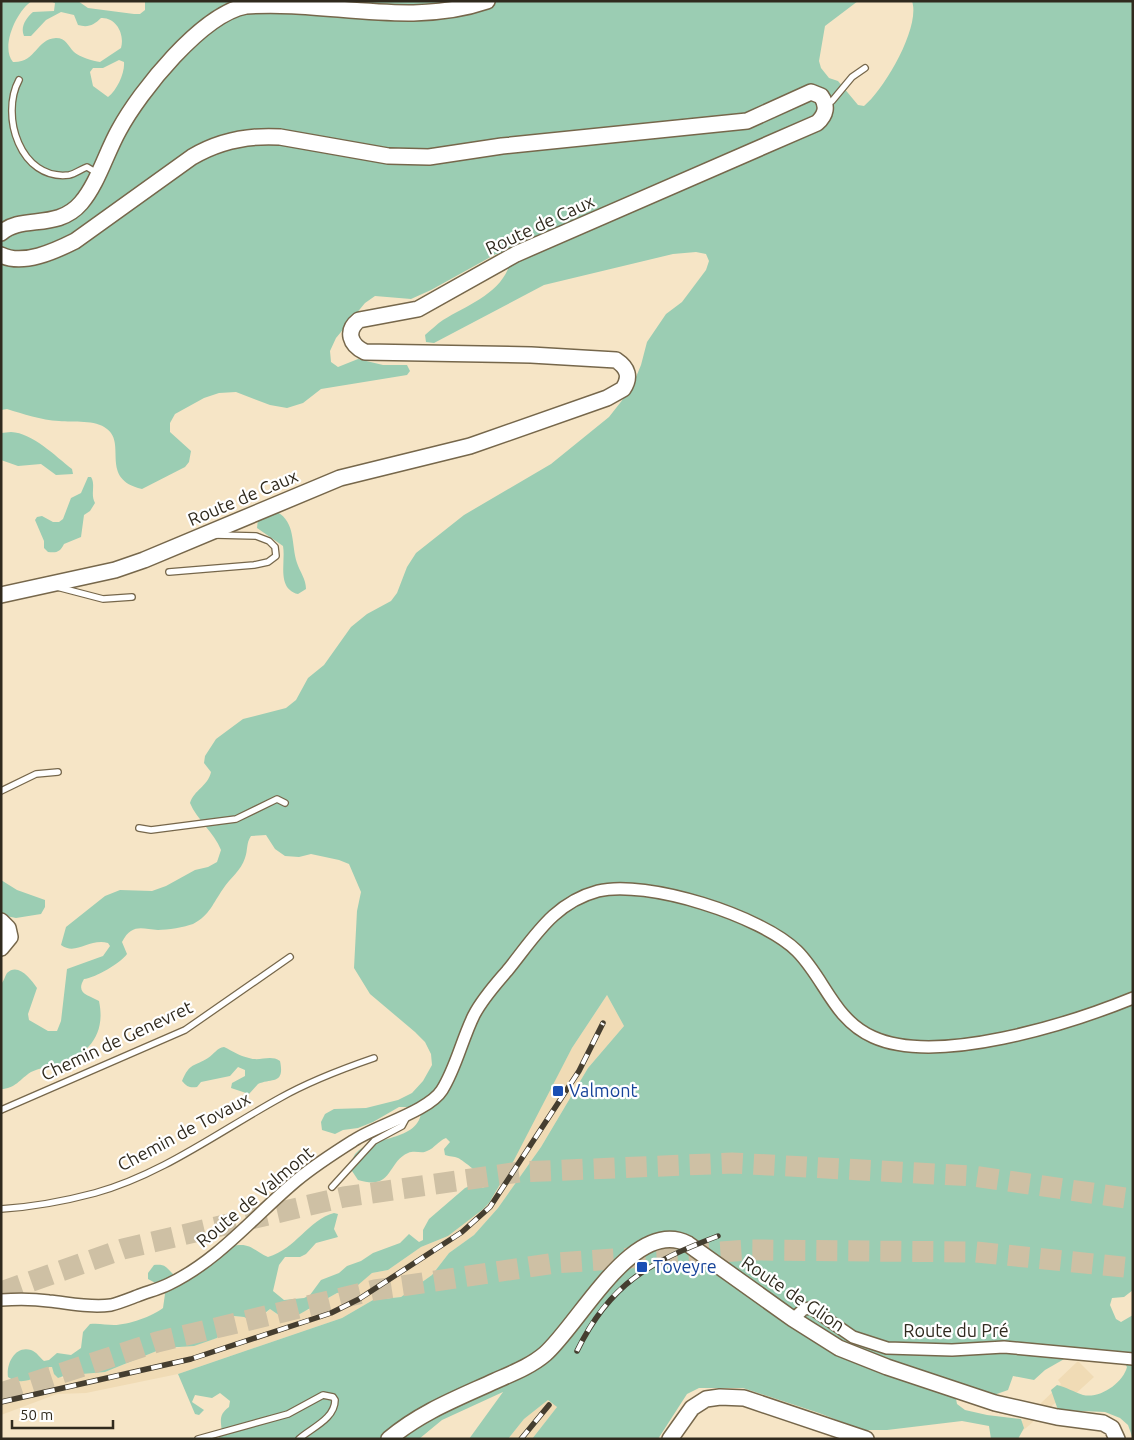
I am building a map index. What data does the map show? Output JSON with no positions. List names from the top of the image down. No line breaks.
{"streets":{"street":["Route de Caux","Route de Valmont","Route de Glion","Route du Pré"],"lane":["Chemin de Genevret","Chemin de Tovaux"]},"crossings":[["Route de Glion","Route du Pré"]],"places":{"transit":["Valmont","Toveyre"]},"scale_bar":"50 m"}
